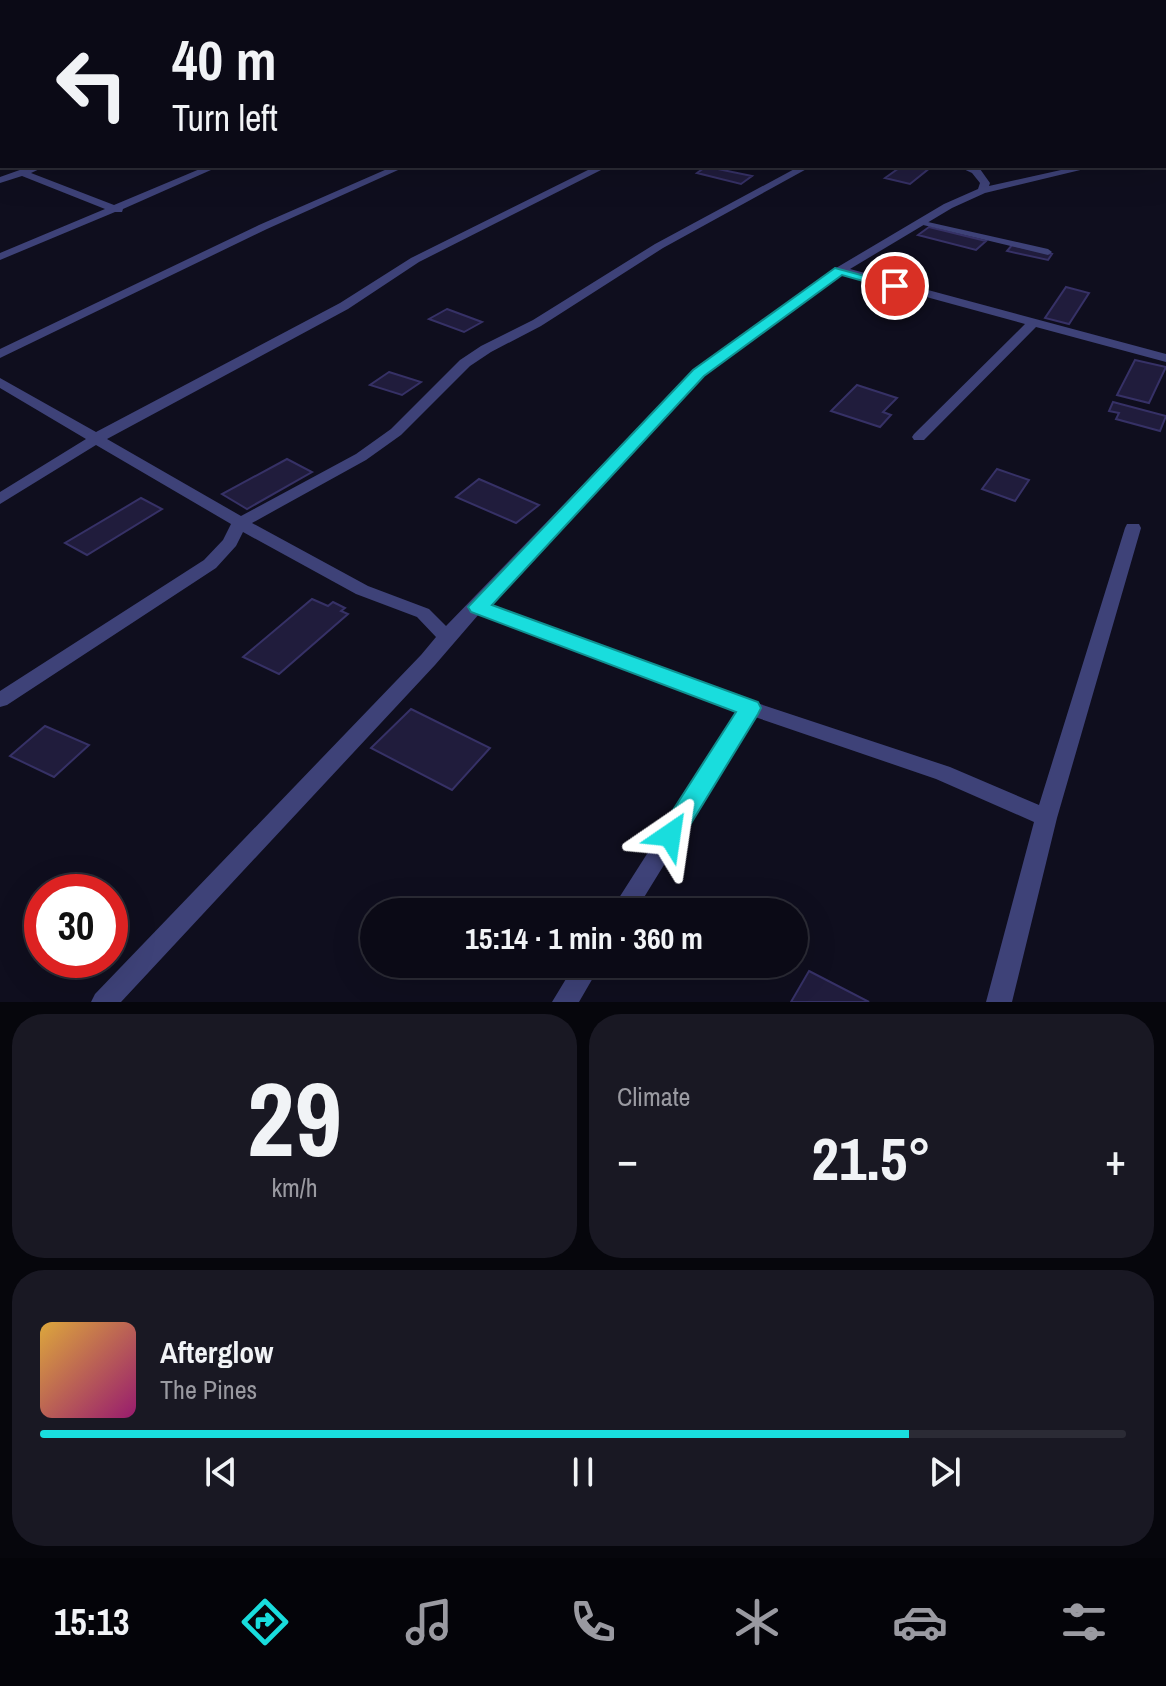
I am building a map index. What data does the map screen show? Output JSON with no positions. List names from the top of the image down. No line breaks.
{"page":{"turn":["40 m","Turn left"],"limit":"30","trip":"15:14 · 1 min · 360 m","tile":[["29","km/h"],"Climate"],"heat":["−","21.5°","+"],"song":["Afterglow","The Pines"],"tabs":"15:13"}}
